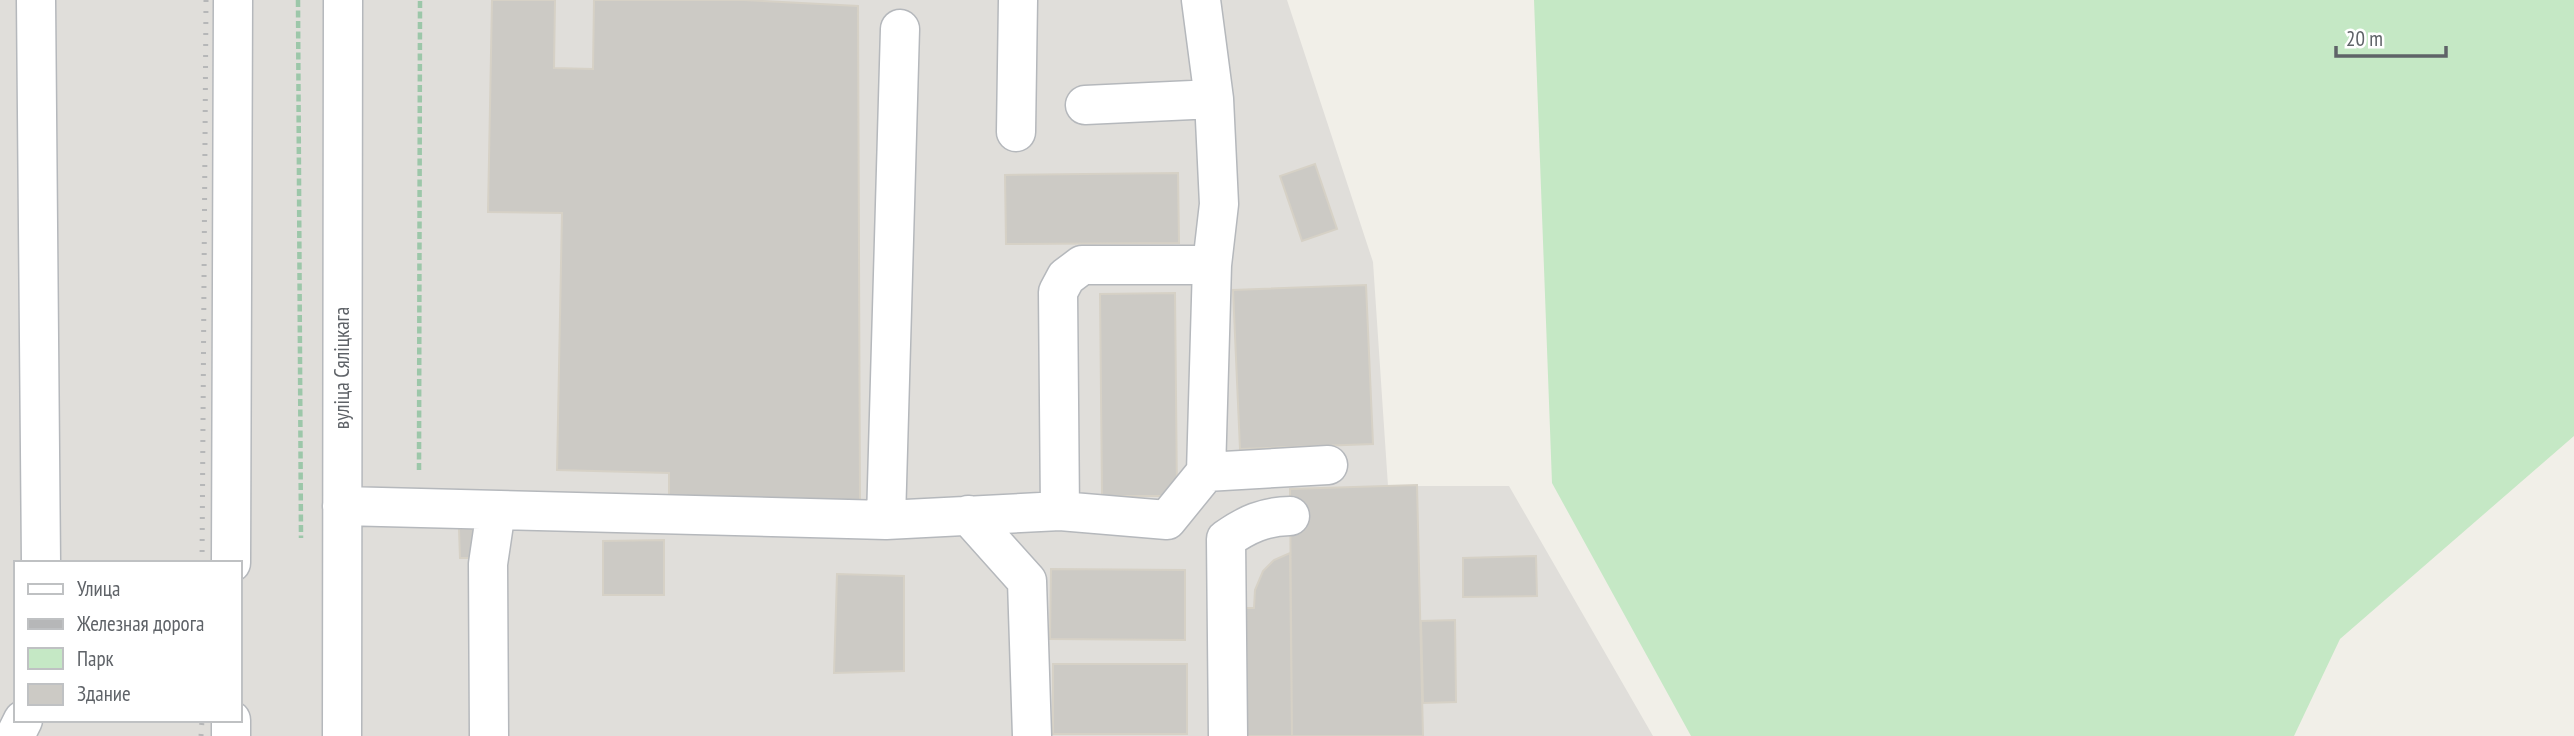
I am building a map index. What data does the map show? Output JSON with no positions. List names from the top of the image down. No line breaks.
{"streets":{"street":["вуліца Сяліцкага"]},"legend":["Улица","Железная дорога","Парк","Здание"],"scale_bar":"20 m"}
